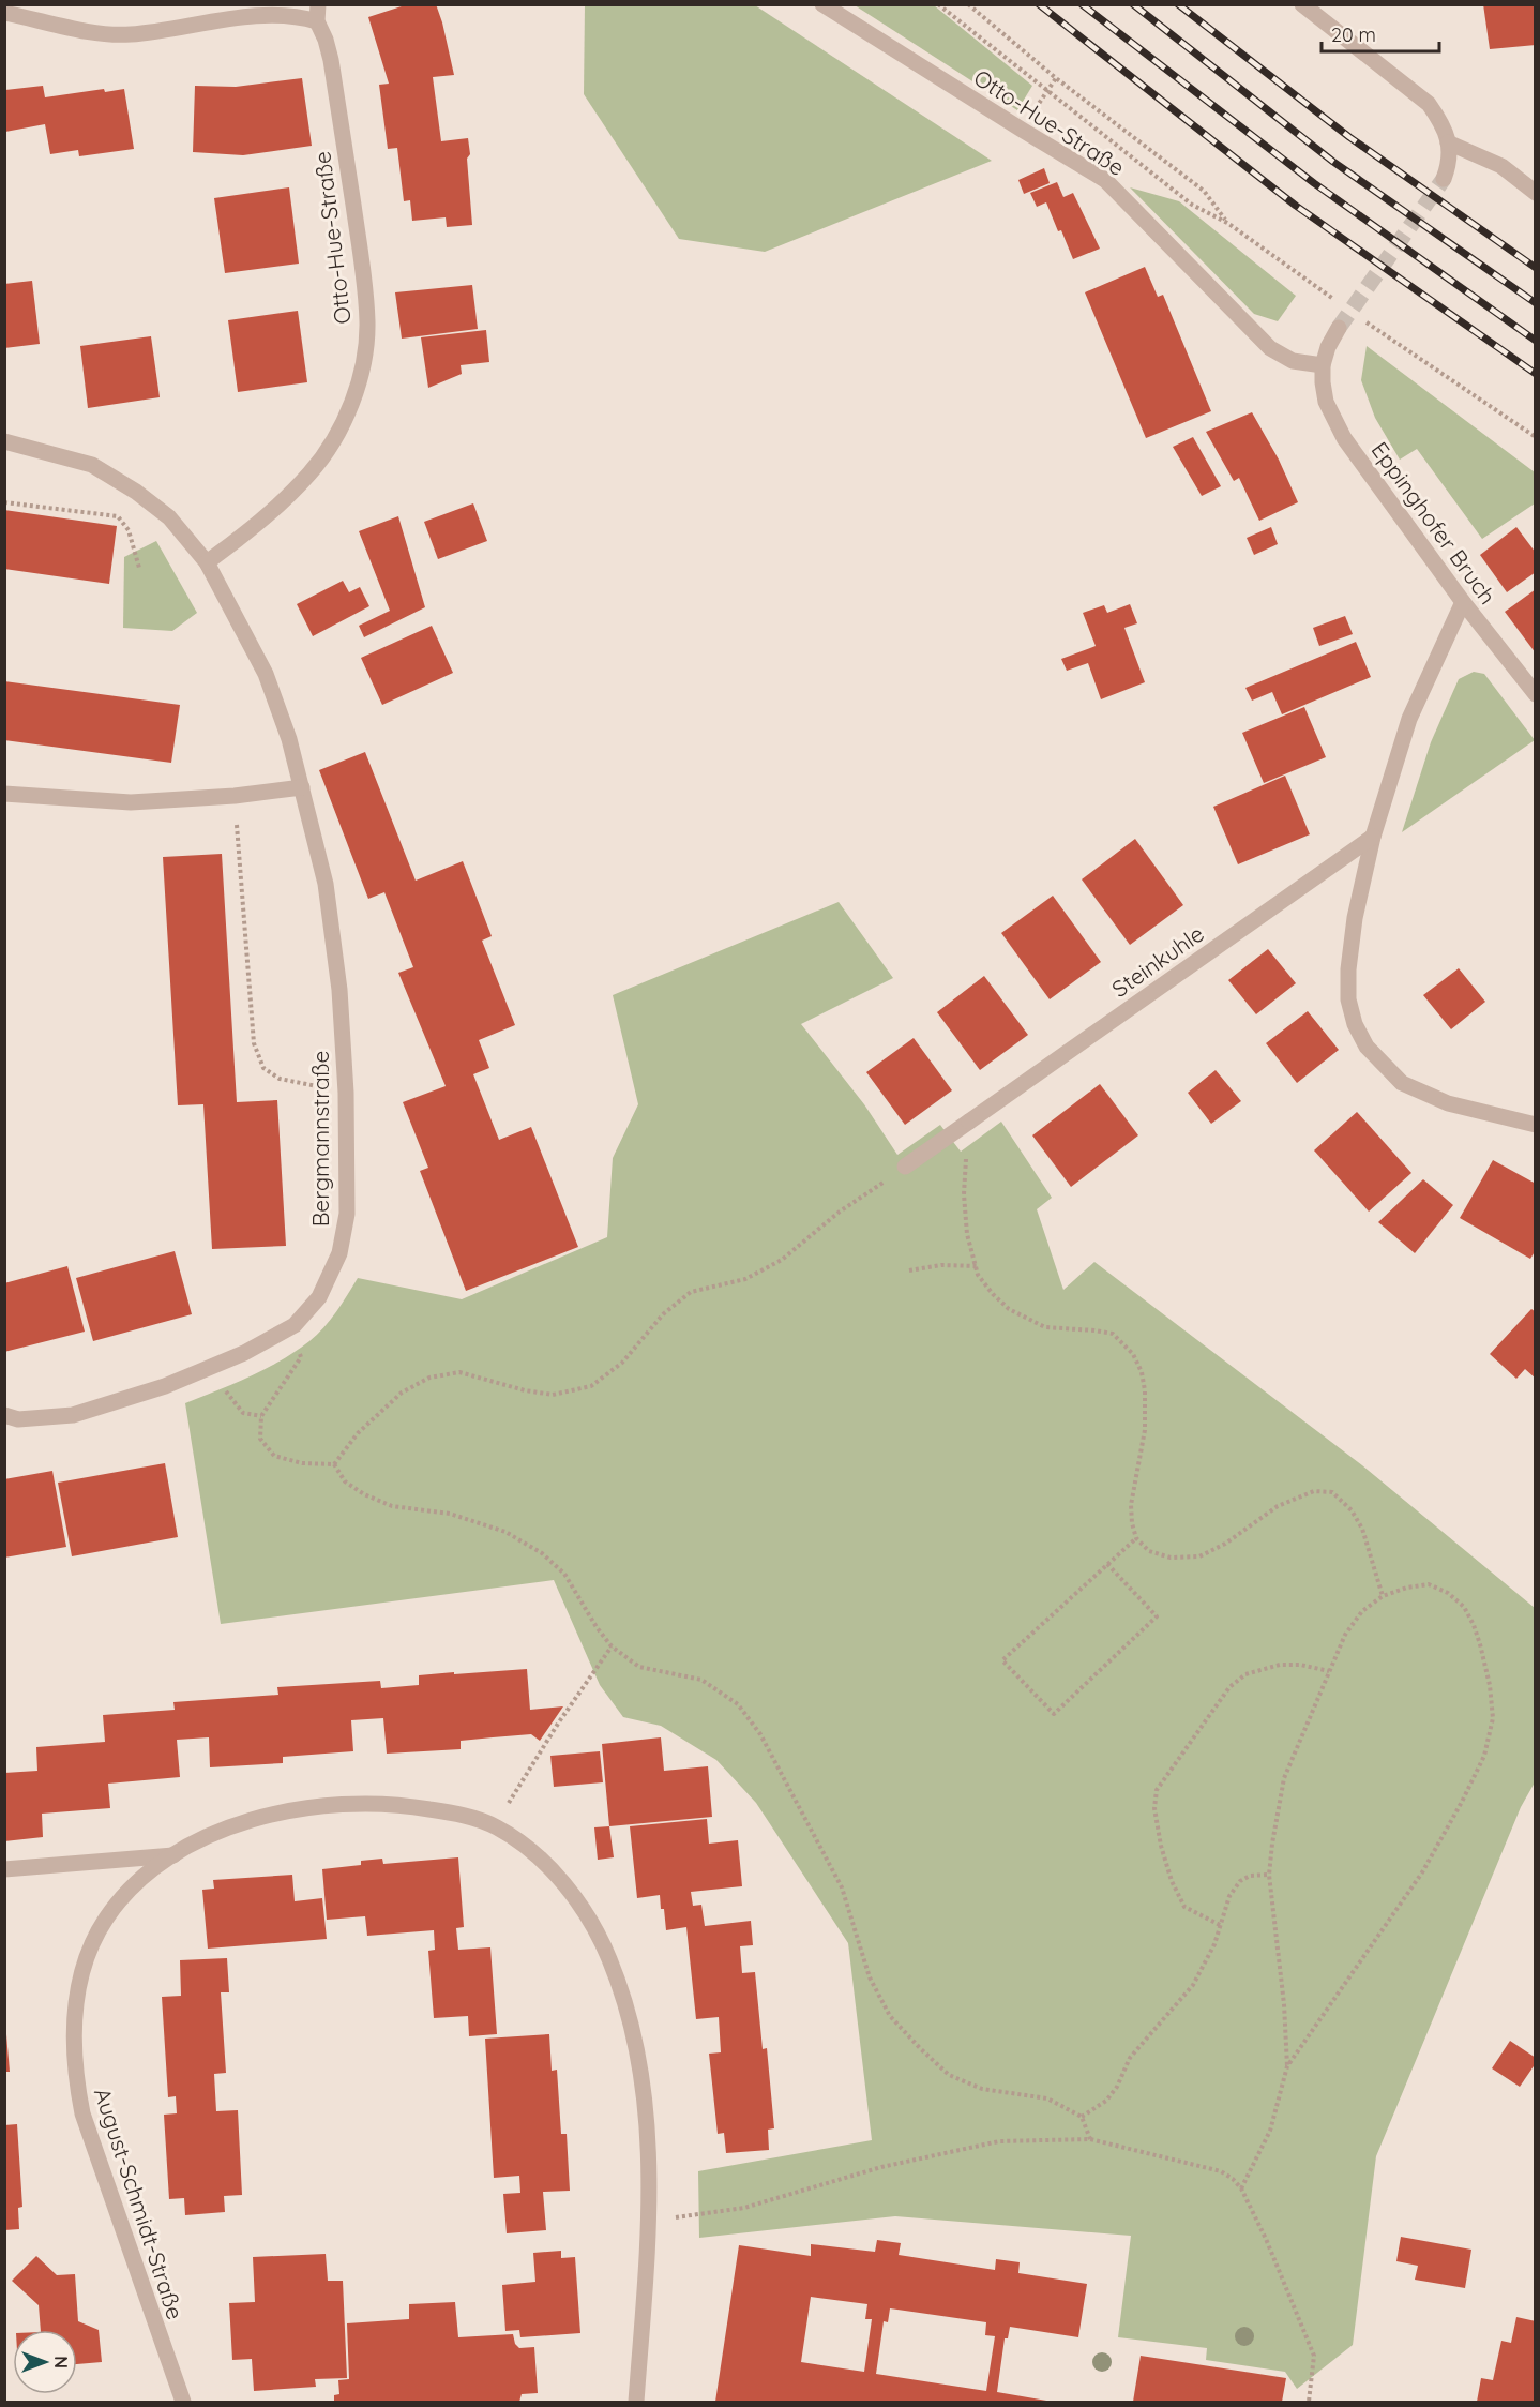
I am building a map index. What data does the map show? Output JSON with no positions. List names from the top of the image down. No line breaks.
{"streets":{"street":["Otto-Hue-Straße","Eppinghofer Bruch","Steinkuhle","Bergmannstraße","August-Schmidt-Straße"]},"crossings":[["Otto-Hue-Straße","Eppinghofer Bruch"],["Otto-Hue-Straße","Bergmannstraße"]],"scale_bar":"20 m","north":"right"}
